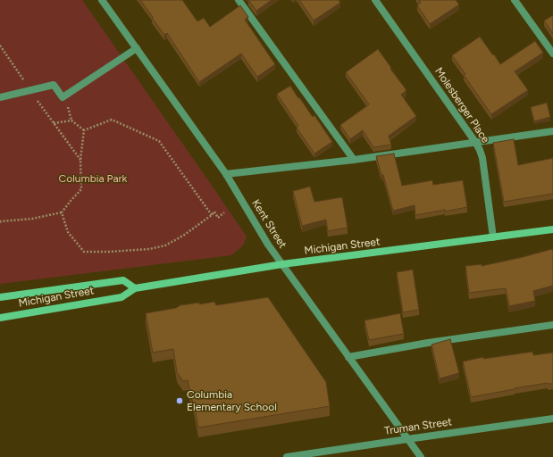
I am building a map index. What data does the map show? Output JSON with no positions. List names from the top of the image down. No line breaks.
{"streets":{"main road":["Michigan Street"],"street":["Molesberger Place","Kent Street","Truman Street"]},"crossings":[["Molesberger Place","Michigan Street"],["Kent Street","Michigan Street"],["Kent Street","Truman Street"]],"parks":["Columbia Park"],"places":["Columbia Elementary School"]}
